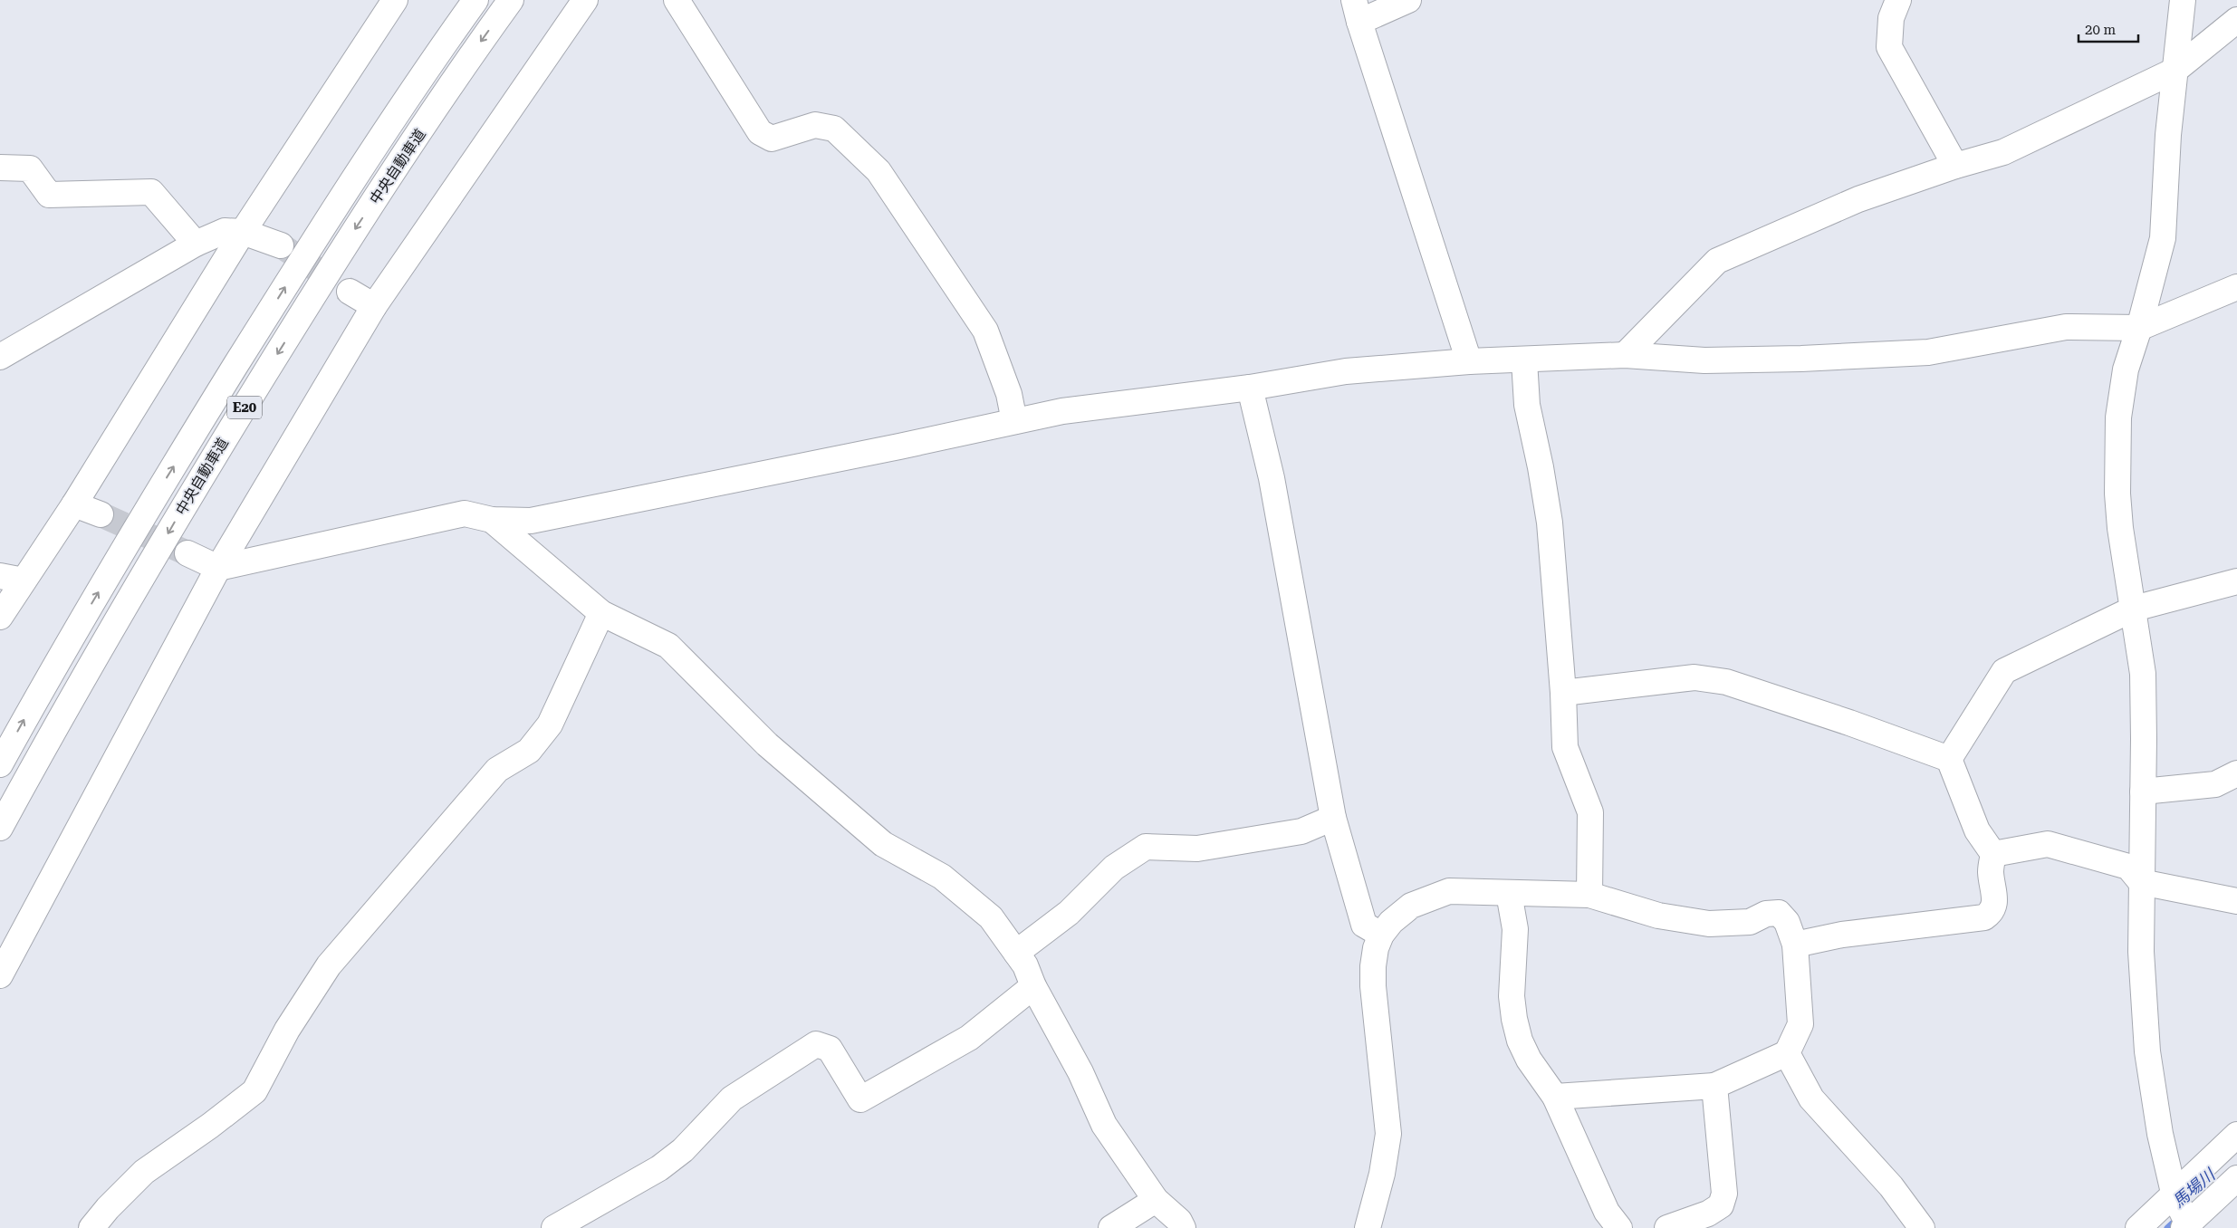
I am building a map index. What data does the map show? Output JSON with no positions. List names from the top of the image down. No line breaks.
{"streets":{"main road":["中央自動車道","E20"]},"water":["馬場川"],"scale_bar":"20 m"}
